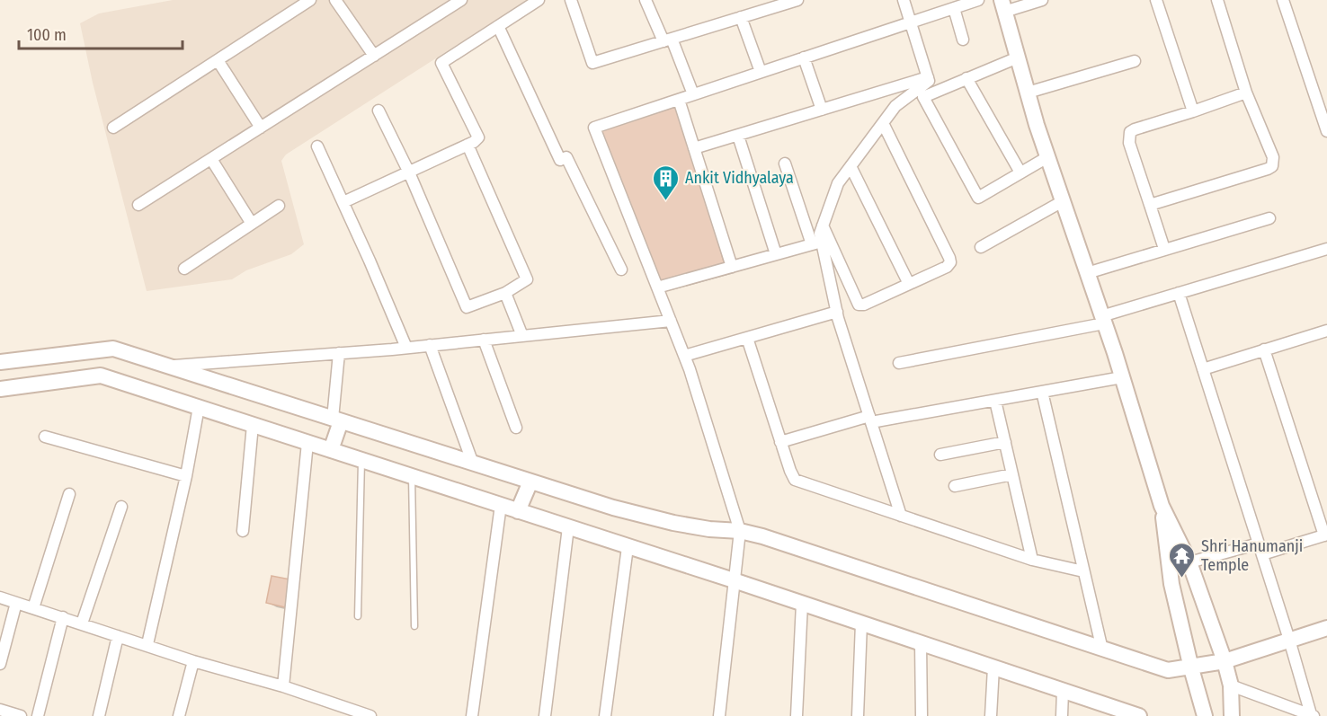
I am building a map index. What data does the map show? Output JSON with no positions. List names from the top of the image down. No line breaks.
{"places":{"building":["Ankit Vidhyalaya"],"temple":["Shri Hanumanji Temple"]},"scale_bar":"100 m"}
